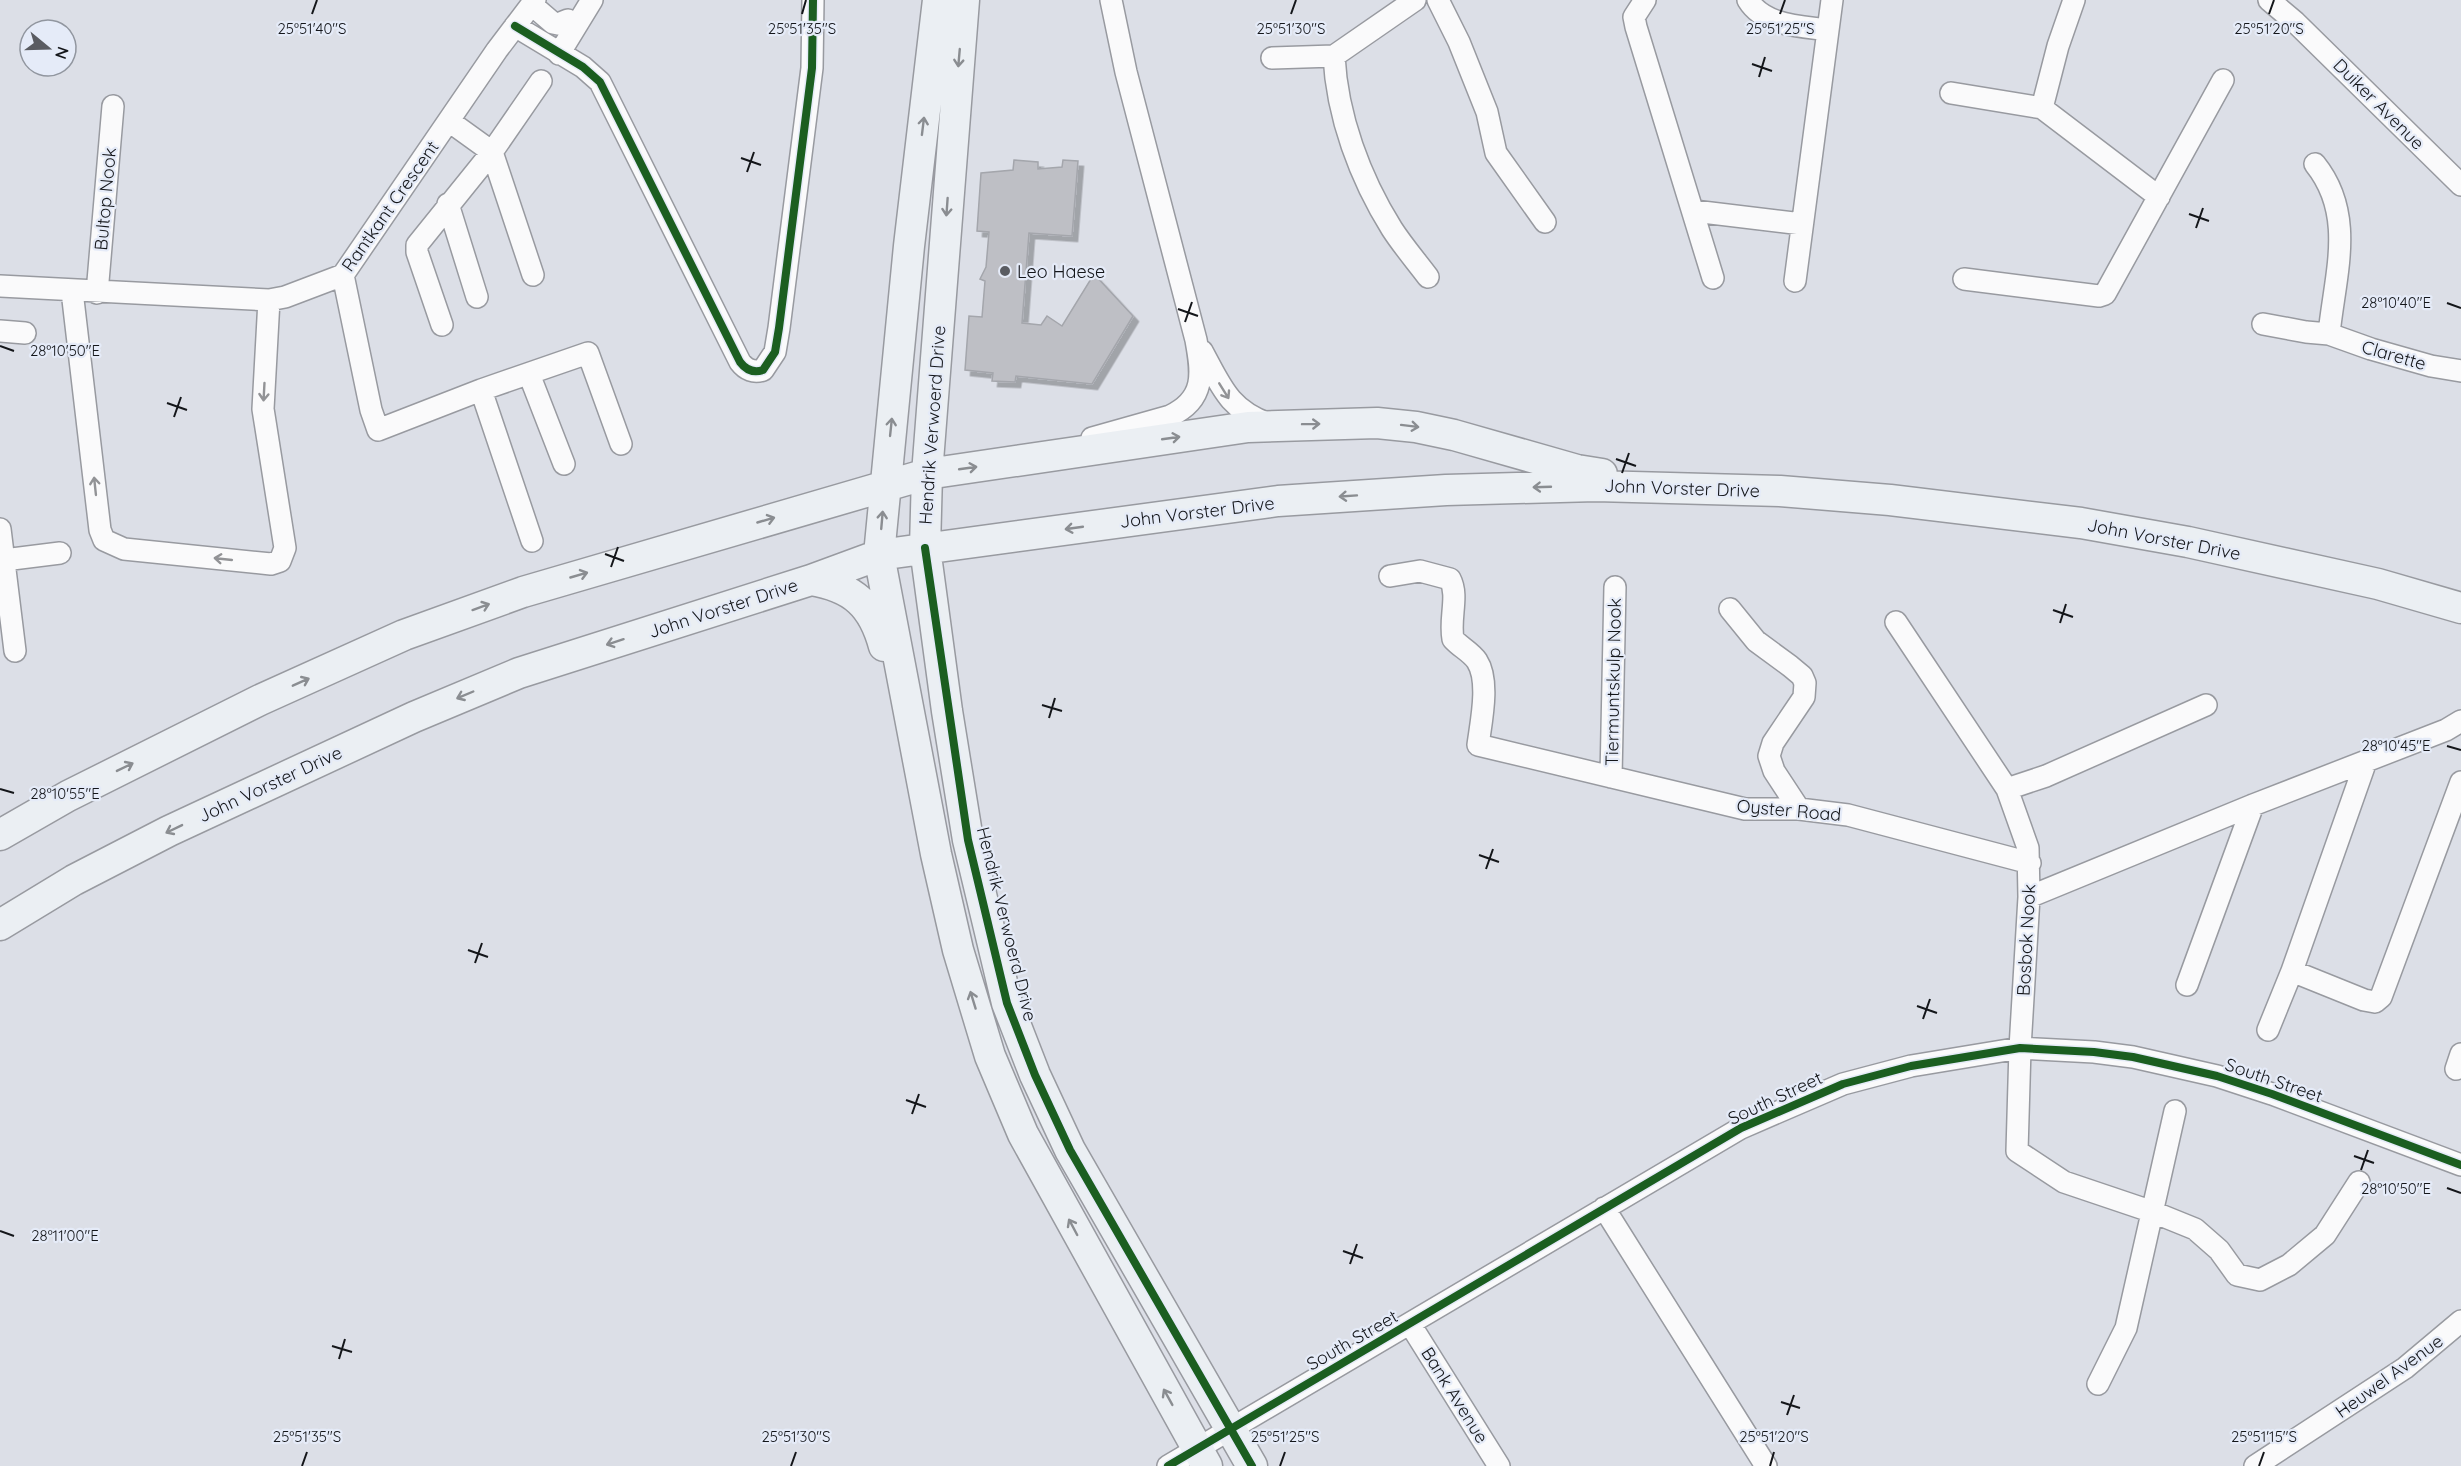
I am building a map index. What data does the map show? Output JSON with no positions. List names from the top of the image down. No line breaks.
{"streets":{"main road":["Hendrik Verwoerd Drive","John Vorster Drive"],"street":["Duiker Avenue","Bultop Nook","Rantkant Crescent","Clarette","Tiermuntskulp Nook","Oyster Road","Bosbok Nook","South Street","Heuwel Avenue","Bank Avenue"]},"crossings":[["Bultop Nook","Rantkant Crescent"],["Hendrik Verwoerd Drive","John Vorster Drive"],["Hendrik Verwoerd Drive","South Street"],["Tiermuntskulp Nook","Oyster Road"],["Oyster Road","Bosbok Nook"],["Bosbok Nook","South Street"],["South Street","Bank Avenue"]],"places":["Leo Haese"],"north":"right","coordinates":["25°51'35\"S","25°51'30\"S","25°51'25\"S","25°51'20\"S","25°51'40\"S","28°10'40\"E","28°10'50\"E","28°10'45\"E","28°10'55\"E","28°11'00\"E","25°51'15\"S"]}
